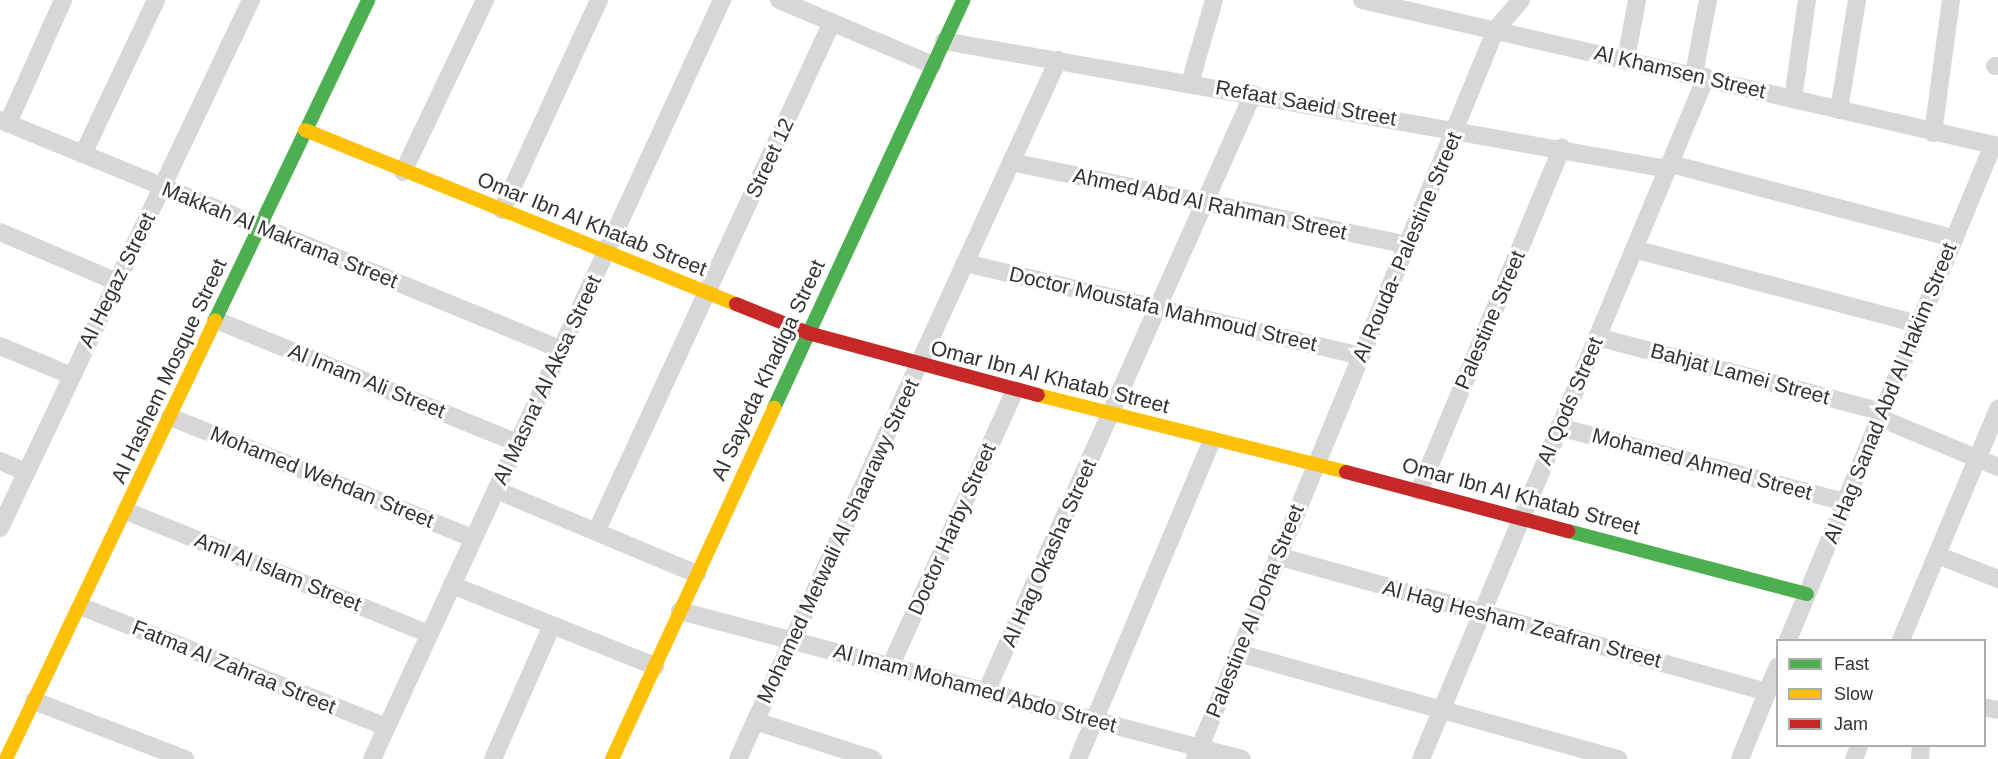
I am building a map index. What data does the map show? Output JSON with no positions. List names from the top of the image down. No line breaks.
{"streets":{"street":["Al Khamsen Street","Refaat Saeid Street","Street 12","Ahmed Abd Al Rahman Street","Omar Ibn Al Khatab Street","Makkah Al Makrama Street","Al Rouda- Palestine Street","Al Hegaz Street","Doctor Moustafa Mahmoud Street","Palestine Street","Al Sayeda Khadiga Street","Al Hashem Mosque Street","Bahjat Lamei Street","Al Masna' Al Aksa Street","Al Imam Ali Street","Al Hag Sanad Abd Al Hakim Street","Al Qods Street","Mohamed Ahmed Street","Mohamed Wehdan Street","Doctor Harby Street","Mohamed Metwali Al Shaarawy Street","Al Hag Okasha Street","Aml Al Islam Street","Palestine Al Doha Street","Al Hag Hesham Zeafran Street","Fatma Al Zahraa Street","Al Imam Mohamed Abdo Street"]},"crossings":[["Al Khamsen Street","Al Rouda- Palestine Street"],["Al Khamsen Street","Al Hag Sanad Abd Al Hakim Street"],["Al Khamsen Street","Al Qods Street"],["Refaat Saeid Street","Al Rouda- Palestine Street"],["Refaat Saeid Street","Palestine Street"],["Refaat Saeid Street","Al Sayeda Khadiga Street"],["Refaat Saeid Street","Al Hag Sanad Abd Al Hakim Street"],["Refaat Saeid Street","Al Qods Street"],["Refaat Saeid Street","Mohamed Metwali Al Shaarawy Street"],["Refaat Saeid Street","Al Hag Okasha Street"],["Street 12","Omar Ibn Al Khatab Street"],["Ahmed Abd Al Rahman Street","Al Rouda- Palestine Street"],["Ahmed Abd Al Rahman Street","Mohamed Metwali Al Shaarawy Street"],["Ahmed Abd Al Rahman Street","Al Hag Okasha Street"],["Omar Ibn Al Khatab Street","Al Rouda- Palestine Street"],["Omar Ibn Al Khatab Street","Palestine Street"],["Omar Ibn Al Khatab Street","Al Sayeda Khadiga Street"],["Omar Ibn Al Khatab Street","Al Hashem Mosque Street"],["Omar Ibn Al Khatab Street","Al Masna' Al Aksa Street"],["Omar Ibn Al Khatab Street","Al Hag Sanad Abd Al Hakim Street"],["Omar Ibn Al Khatab Street","Al Qods Street"],["Omar Ibn Al Khatab Street","Doctor Harby Street"],["Omar Ibn Al Khatab Street","Mohamed Metwali Al Shaarawy Street"],["Omar Ibn Al Khatab Street","Al Hag Okasha Street"],["Omar Ibn Al Khatab Street","Palestine Al Doha Street"],["Makkah Al Makrama Street","Al Hegaz Street"],["Makkah Al Makrama Street","Al Hashem Mosque Street"],["Makkah Al Makrama Street","Al Masna' Al Aksa Street"],["Al Rouda- Palestine Street","Doctor Moustafa Mahmoud Street"],["Al Rouda- Palestine Street","Palestine Al Doha Street"],["Doctor Moustafa Mahmoud Street","Mohamed Metwali Al Shaarawy Street"],["Doctor Moustafa Mahmoud Street","Al Hag Okasha Street"],["Al Sayeda Khadiga Street","Al Imam Mohamed Abdo Street"],["Al Hashem Mosque Street","Al Imam Ali Street"],["Al Hashem Mosque Street","Mohamed Wehdan Street"],["Al Hashem Mosque Street","Aml Al Islam Street"],["Al Hashem Mosque Street","Fatma Al Zahraa Street"],["Bahjat Lamei Street","Al Hag Sanad Abd Al Hakim Street"],["Bahjat Lamei Street","Al Qods Street"],["Al Masna' Al Aksa Street","Al Imam Ali Street"],["Al Masna' Al Aksa Street","Mohamed Wehdan Street"],["Al Masna' Al Aksa Street","Aml Al Islam Street"],["Al Masna' Al Aksa Street","Fatma Al Zahraa Street"],["Al Hag Sanad Abd Al Hakim Street","Mohamed Ahmed Street"],["Al Qods Street","Mohamed Ahmed Street"],["Al Qods Street","Al Hag Hesham Zeafran Street"],["Doctor Harby Street","Al Imam Mohamed Abdo Street"],["Mohamed Metwali Al Shaarawy Street","Al Imam Mohamed Abdo Street"],["Al Hag Okasha Street","Al Imam Mohamed Abdo Street"],["Palestine Al Doha Street","Al Hag Hesham Zeafran Street"],["Palestine Al Doha Street","Al Imam Mohamed Abdo Street"]],"legend":["Fast","Slow","Jam"]}
